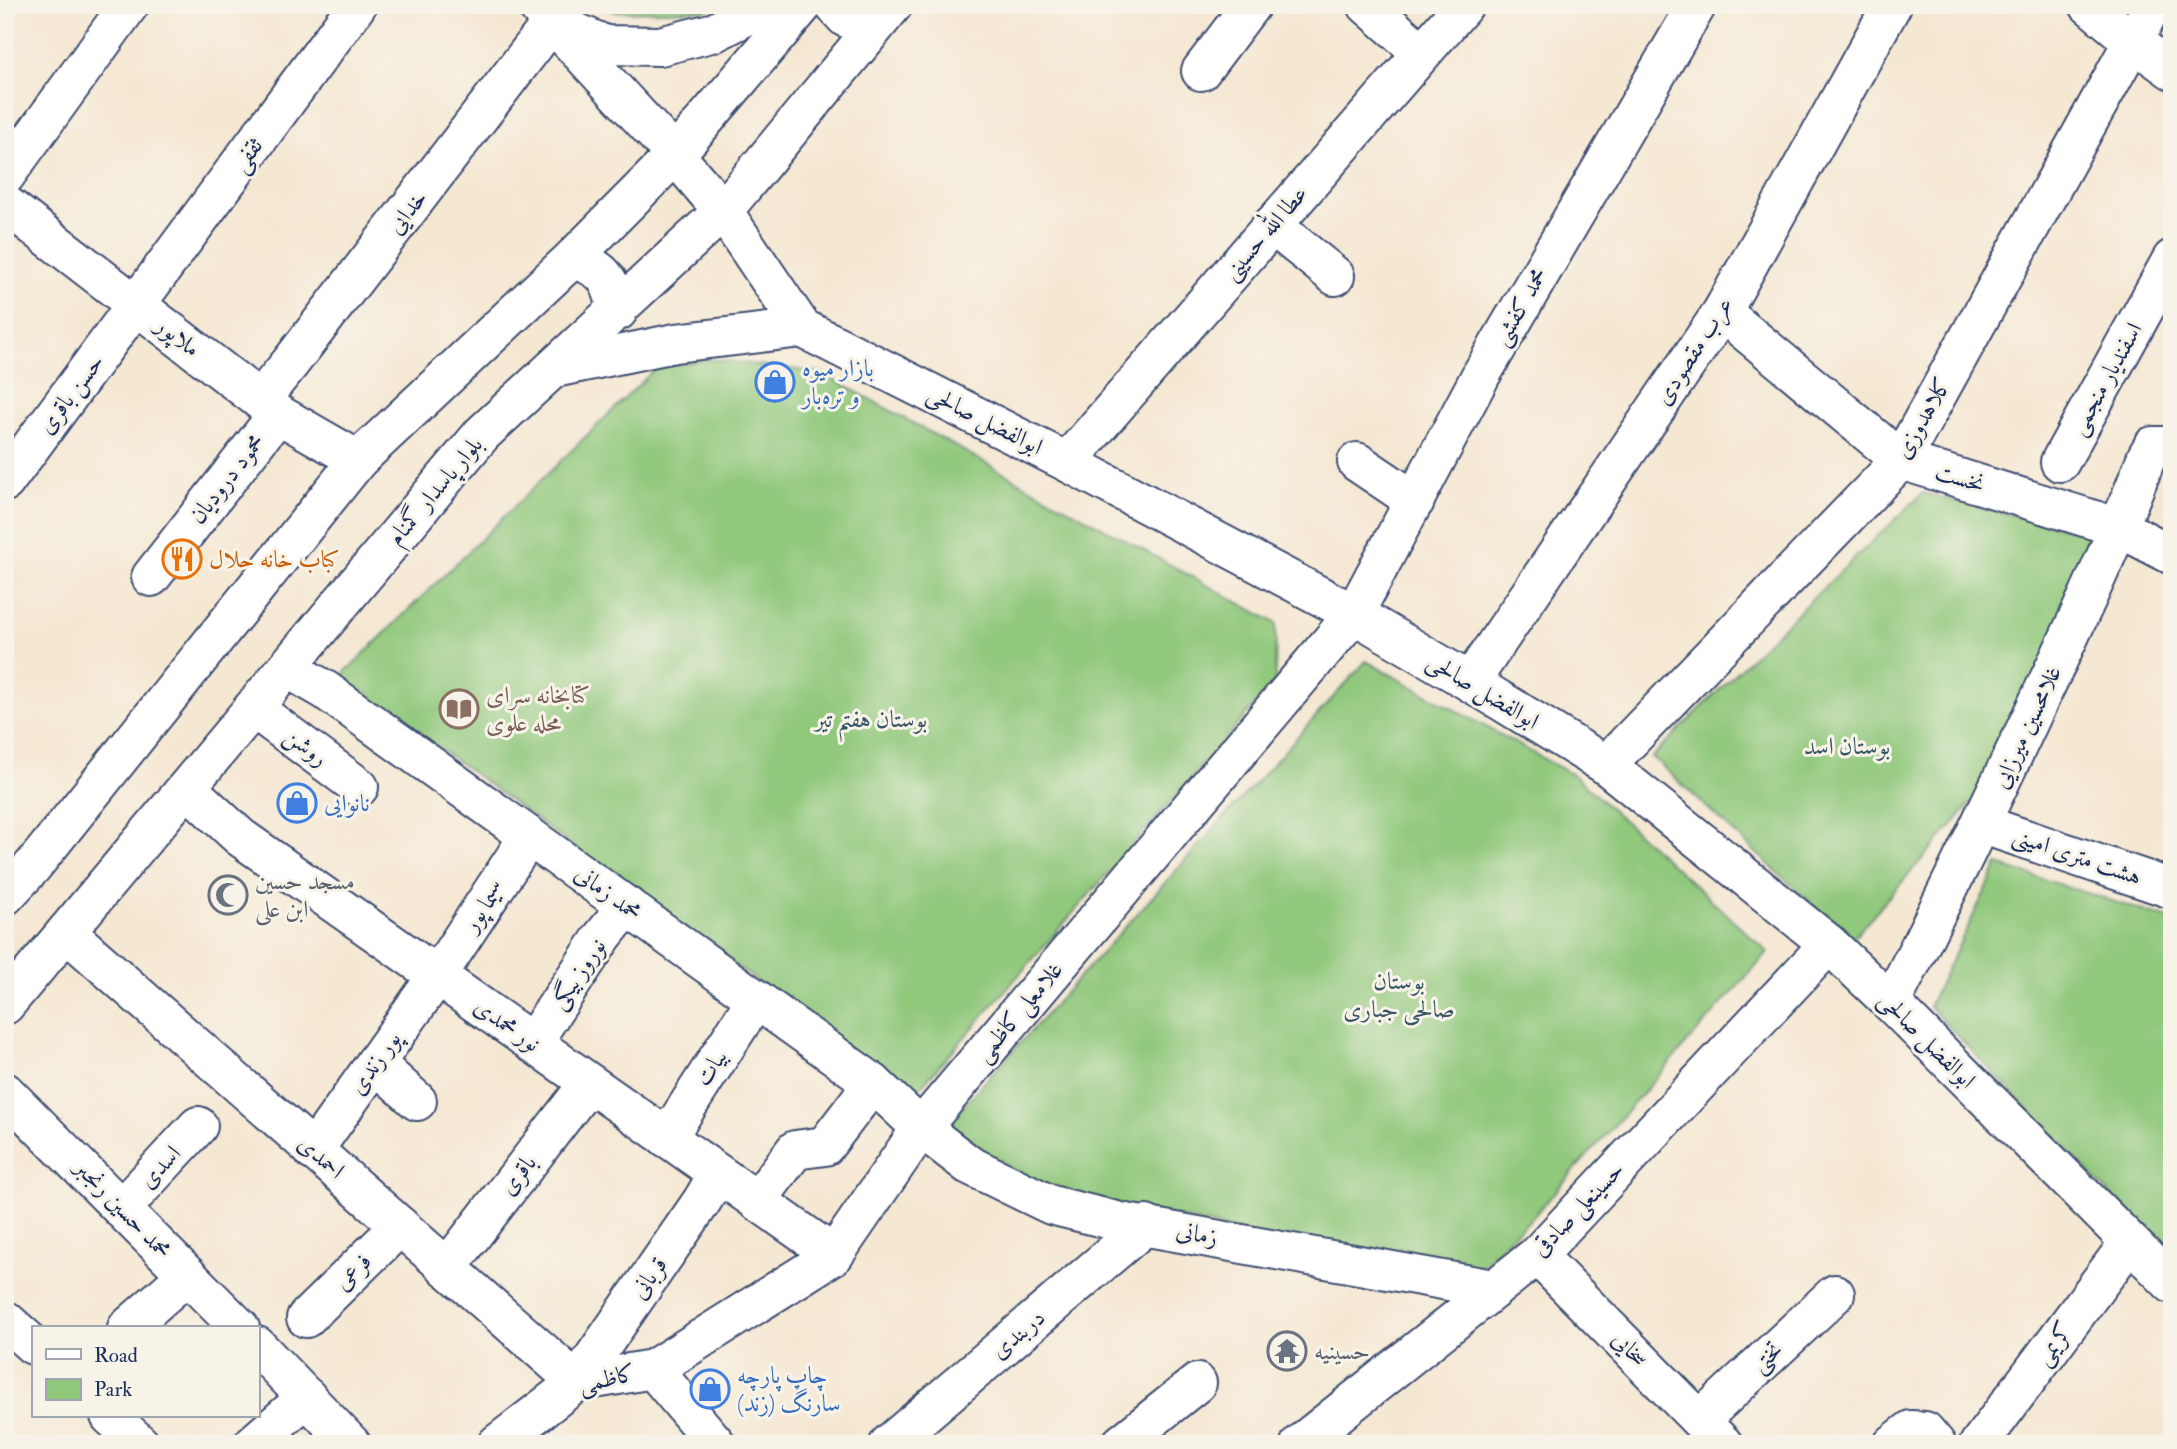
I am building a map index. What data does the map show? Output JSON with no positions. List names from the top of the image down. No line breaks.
{"streets":{"street":["ثقفی","خدایی","عطا الله حسینی","محمد کفشی","ملاپور","عرب مقصودی","اسفندیار منجمی","حسن باقری","کلاهدوزی","ابوالفضل صالحی","نخست","محمود درودیان","بلوار پاسدار گمنام","غلامحسین میرزایی","روشن","هشت متری امینی","محمد زمانی","سیما پور","نوروز بیگی","غلامعلی کاظمی","نور محمدی","پور زندی","بیات","احمدی","اسدی","باقری","محمد حسین رنجبر","حسینعلی صادقی","زمانی","فرعی","قربانی","دربندی","کریمی","سخایی","تختی","کاظمی"]},"crossings":[["ثقفی","ملاپور"],["ثقفی","حسن باقری"],["خدایی","ملاپور"],["خدایی","ابوالفضل صالحی"],["خدایی","محمود درودیان"],["عطا الله حسینی","ابوالفضل صالحی"],["محمد کفشی","ابوالفضل صالحی"],["محمد کفشی","غلامعلی کاظمی"],["ملاپور","حسن باقری"],["ملاپور","محمود درودیان"],["عرب مقصودی","ابوالفضل صالحی"],["عرب مقصودی","نخست"],["کلاهدوزی","ابوالفضل صالحی"],["کلاهدوزی","نخست"],["ابوالفضل صالحی","بلوار پاسدار گمنام"],["ابوالفضل صالحی","غلامحسین میرزایی"],["ابوالفضل صالحی","غلامعلی کاظمی"],["ابوالفضل صالحی","حسینعلی صادقی"],["ابوالفضل صالحی","کریمی"],["نخست","غلامحسین میرزایی"],["بلوار پاسدار گمنام","روشن"],["بلوار پاسدار گمنام","محمد زمانی"],["بلوار پاسدار گمنام","نور محمدی"],["بلوار پاسدار گمنام","احمدی"],["غلامحسین میرزایی","هشت متری امینی"],["محمد زمانی","سیما پور"],["محمد زمانی","نوروز بیگی"],["محمد زمانی","غلامعلی کاظمی"],["محمد زمانی","بیات"],["محمد زمانی","زمانی"],["سیما پور","نور محمدی"],["سیما پور","پور زندی"],["نوروز بیگی","نور محمدی"],["غلامعلی کاظمی","نور محمدی"],["غلامعلی کاظمی","زمانی"],["غلامعلی کاظمی","کاظمی"],["نور محمدی","پور زندی"],["نور محمدی","بیات"],["نور محمدی","باقری"],["نور محمدی","قربانی"],["پور زندی","احمدی"],["احمدی","باقری"],["احمدی","فرعی"],["احمدی","قربانی"],["احمدی","کاظمی"],["اسدی","محمد حسین رنجبر"],["حسینعلی صادقی","زمانی"],["حسینعلی صادقی","سخایی"],["زمانی","دربندی"],["قربانی","کاظمی"],["سخایی","تختی"]],"parks":["بوستان هفتم تیر","بوستان اسد","بوستان صالحی جباری"],"places":{"shop":["بازار میوه و تره‌بار","نانوایی","چاپ پارچه سارنگ (زند)"],"restaurant":["کباب خانه حلال"],"library":["کتابخانه سرای محله علوی"],"mosque":["مسجد حسین ابن علی"],"temple":["حسینیه"]},"legend":["Road","Park"]}
